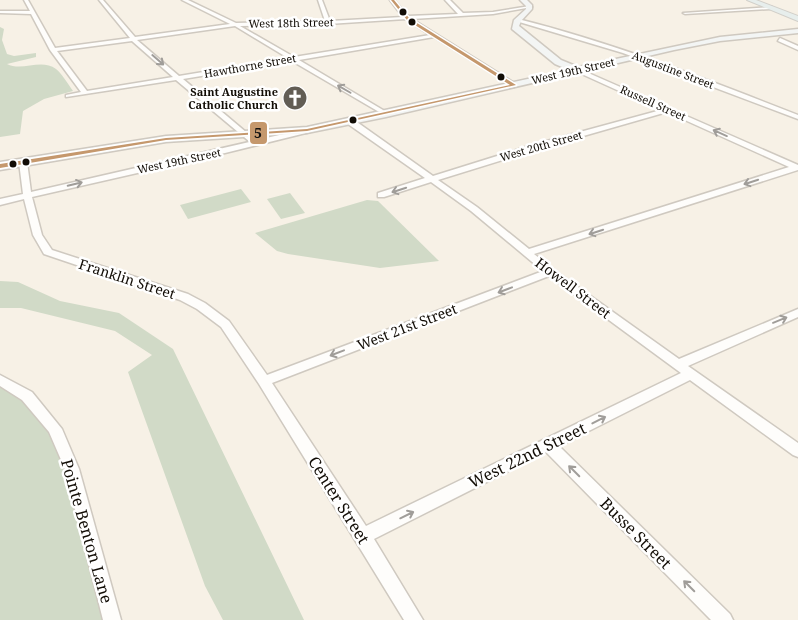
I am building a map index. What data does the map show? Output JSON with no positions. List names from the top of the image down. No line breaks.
{"streets":{"street":["West 18th Street","Hawthorne Street","Augustine Street","West 19th Street","Russell Street","West 20th Street","Franklin Street","Howell Street","West 21st Street","West 22nd Street","Center Street","Pointe Benton Lane","Busse Street"]},"crossings":[["Augustine Street","West 19th Street"],["Augustine Street","Russell Street"],["West 19th Street","Russell Street"],["West 19th Street","Franklin Street"],["West 19th Street","Howell Street"],["Russell Street","West 20th Street"],["West 20th Street","Howell Street"],["Franklin Street","West 21st Street"],["Franklin Street","Center Street"],["Howell Street","West 21st Street"],["Howell Street","West 22nd Street"],["West 21st Street","Center Street"],["West 22nd Street","Center Street"],["West 22nd Street","Busse Street"]],"one_way":["Russell Street","West 21st Street","West 22nd Street","Busse Street"],"places":{"church":["Saint Augustine Catholic Church"]},"lines":["transit line 5"]}
